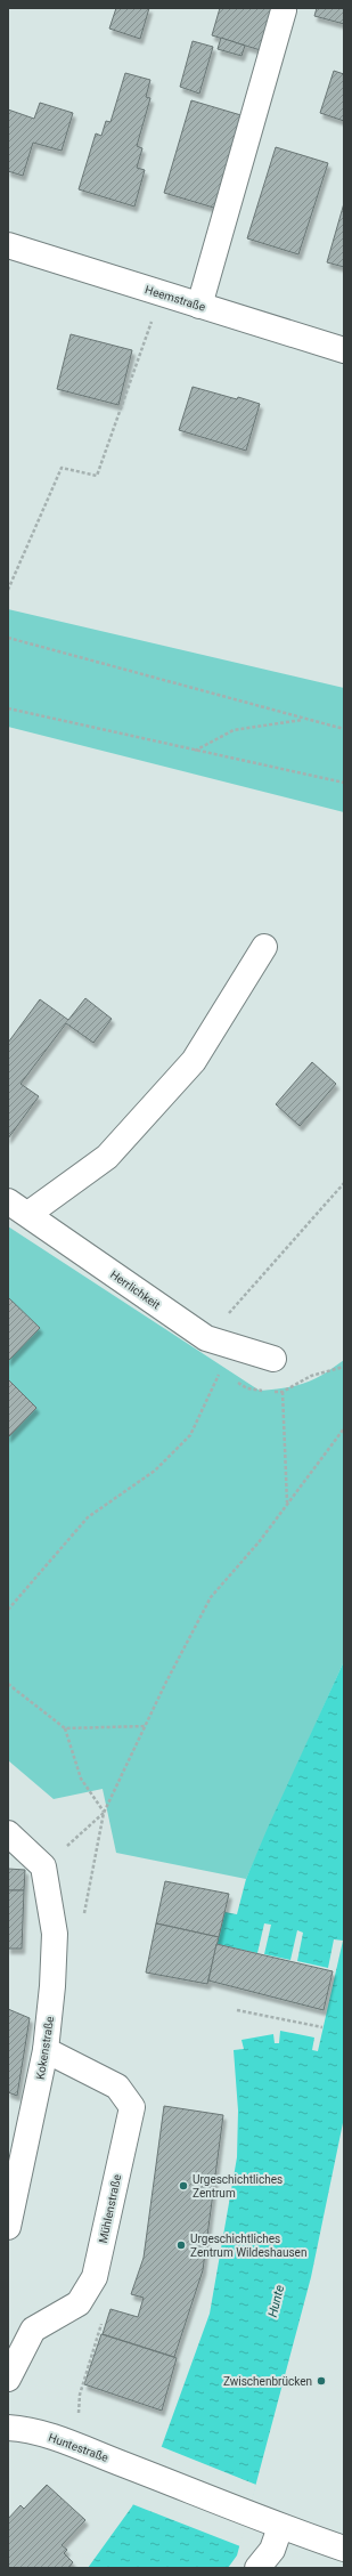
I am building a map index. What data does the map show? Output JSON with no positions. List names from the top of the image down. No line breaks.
{"streets":{"street":["Heemstraße","Herrlichkeit","Kokenstraße","Mühlenstraße","Huntestraße"]},"crossings":[["Kokenstraße","Mühlenstraße"]],"water":["Hunte"],"places":["Urgeschichtliches Zentrum","Urgeschichtliches Zentrum Wildeshausen","Zwischenbrücken"]}
